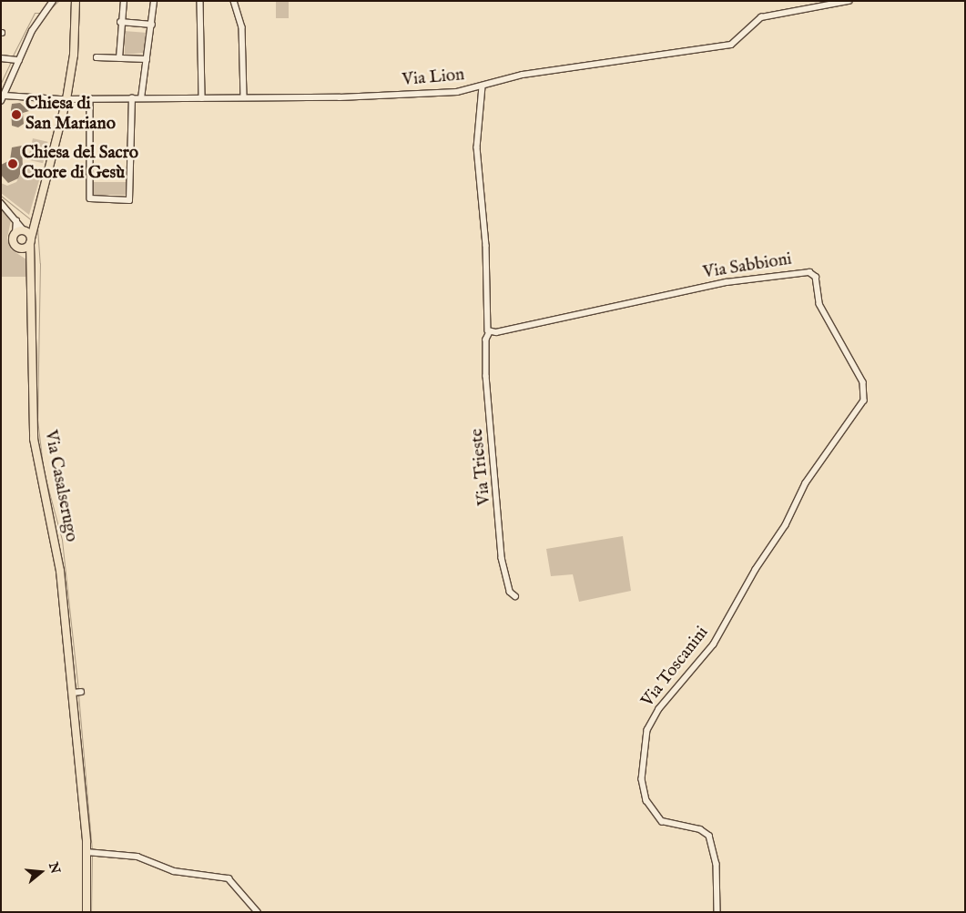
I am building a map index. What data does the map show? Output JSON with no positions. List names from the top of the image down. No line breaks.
{"streets":{"main road":["Via Casalserugo"],"street":["Via Lion","Via Sabbioni","Via Trieste","Via Toscanini"]},"crossings":[["Via Lion","Via Trieste"],["Via Lion","Via Casalserugo"],["Via Sabbioni","Via Trieste"],["Via Sabbioni","Via Toscanini"]],"places":["Chiesa di San Mariano","Chiesa del Sacro Cuore di Gesù"],"north":"right"}
